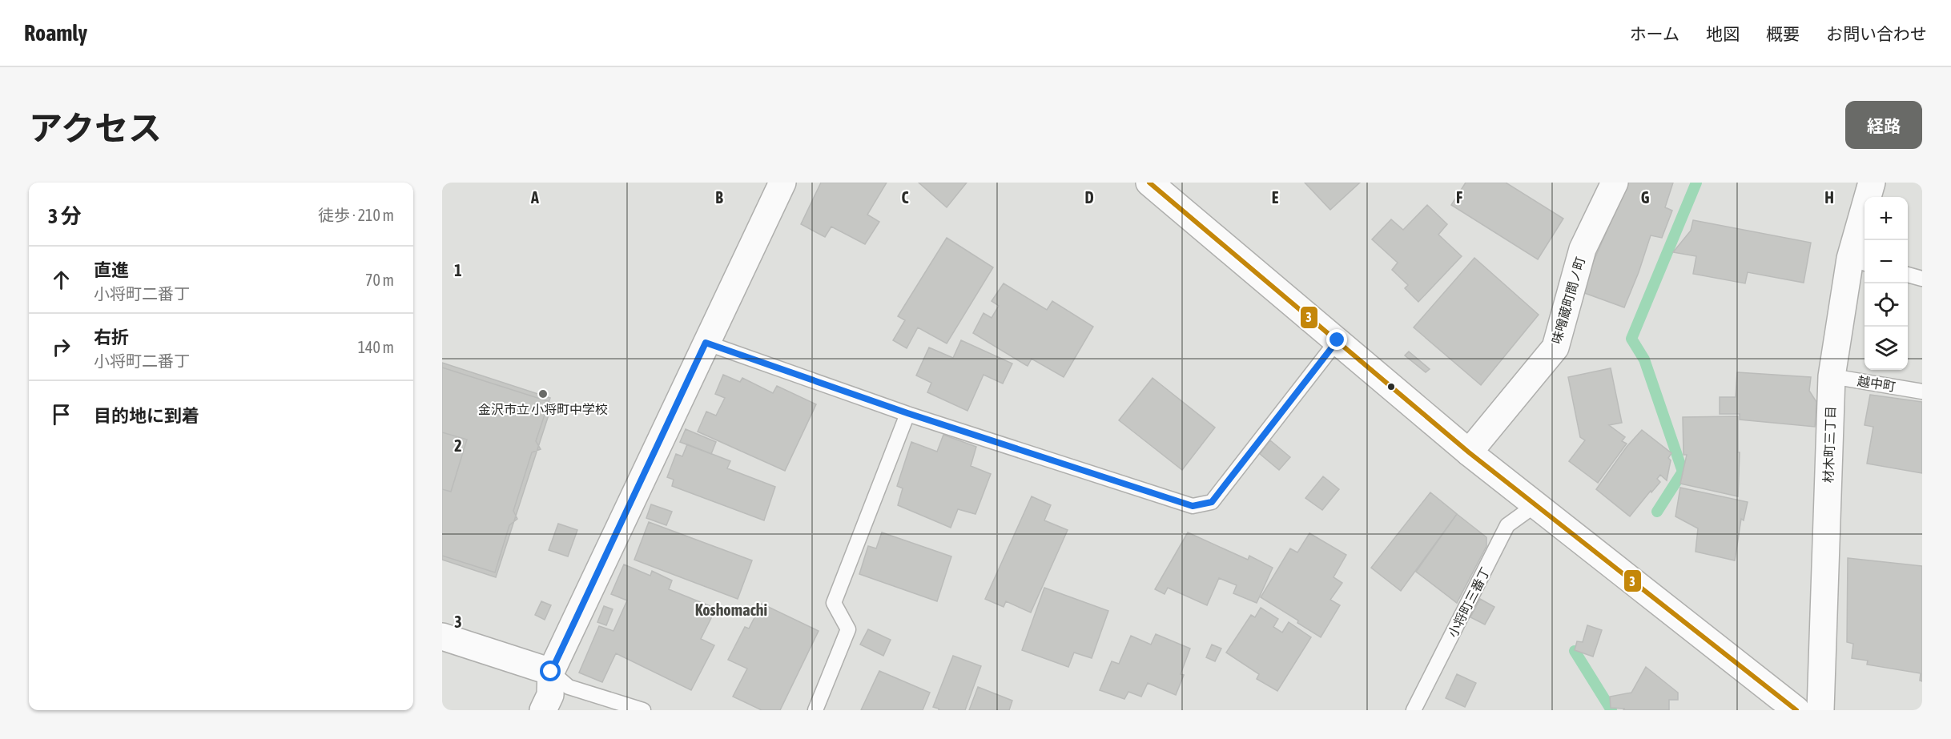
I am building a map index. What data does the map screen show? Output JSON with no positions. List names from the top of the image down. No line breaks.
{"streets":{"main road":["味噌蔵町間ノ町","材木町三丁目"],"lane":["越中町","小将町三番丁"]},"crossings":[["越中町","材木町三丁目"]],"districts":["Koshomachi"],"places":["金沢市立 小将町中学校"],"lines":["transit line 3"],"page":{"header":"Roamly","nav":["ホーム","地図","概要","お問い合わせ"],"title":"アクセス","buttons":"経路","heading":["3 分","徒歩 · 210 m"],"map_buttons":["+","−"],"list":[["直進","小将町二番丁","70 m"],["右折","小将町二番丁","140 m"],"目的地に到着"]},"grid":{"columns":["A","B","C","D","E","F","G","H"],"rows":["1","2","3"]}}
